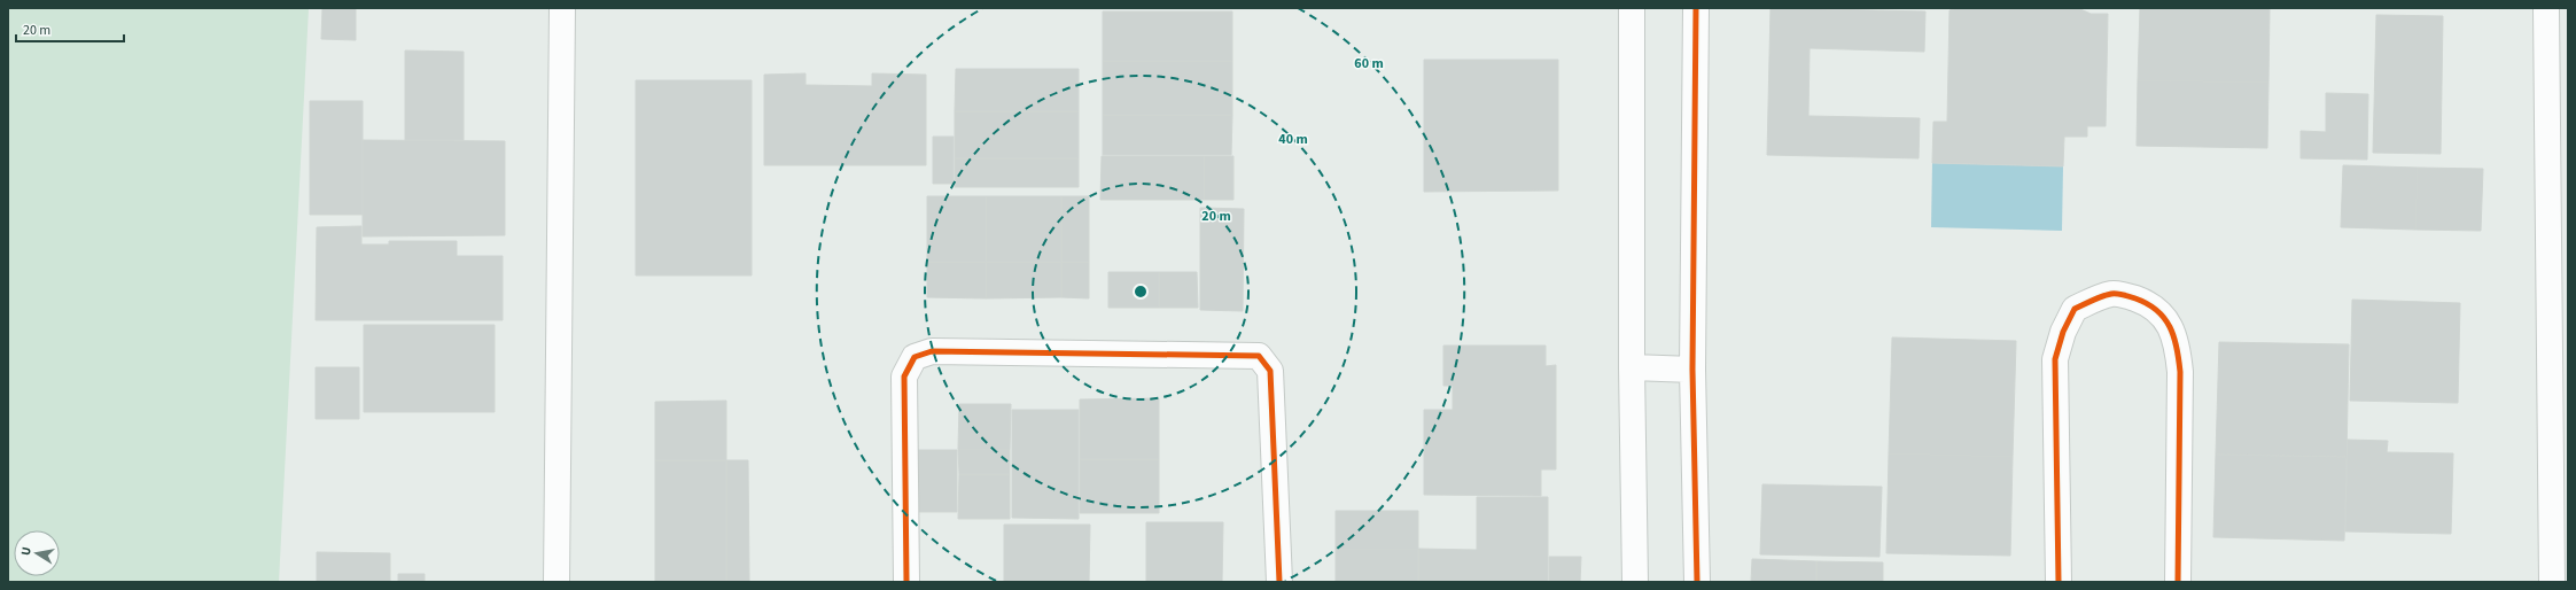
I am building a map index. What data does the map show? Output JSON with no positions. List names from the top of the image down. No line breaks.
{"scale_bar":"20 m","north":"left","rings":["60 m","40 m","20 m"]}
